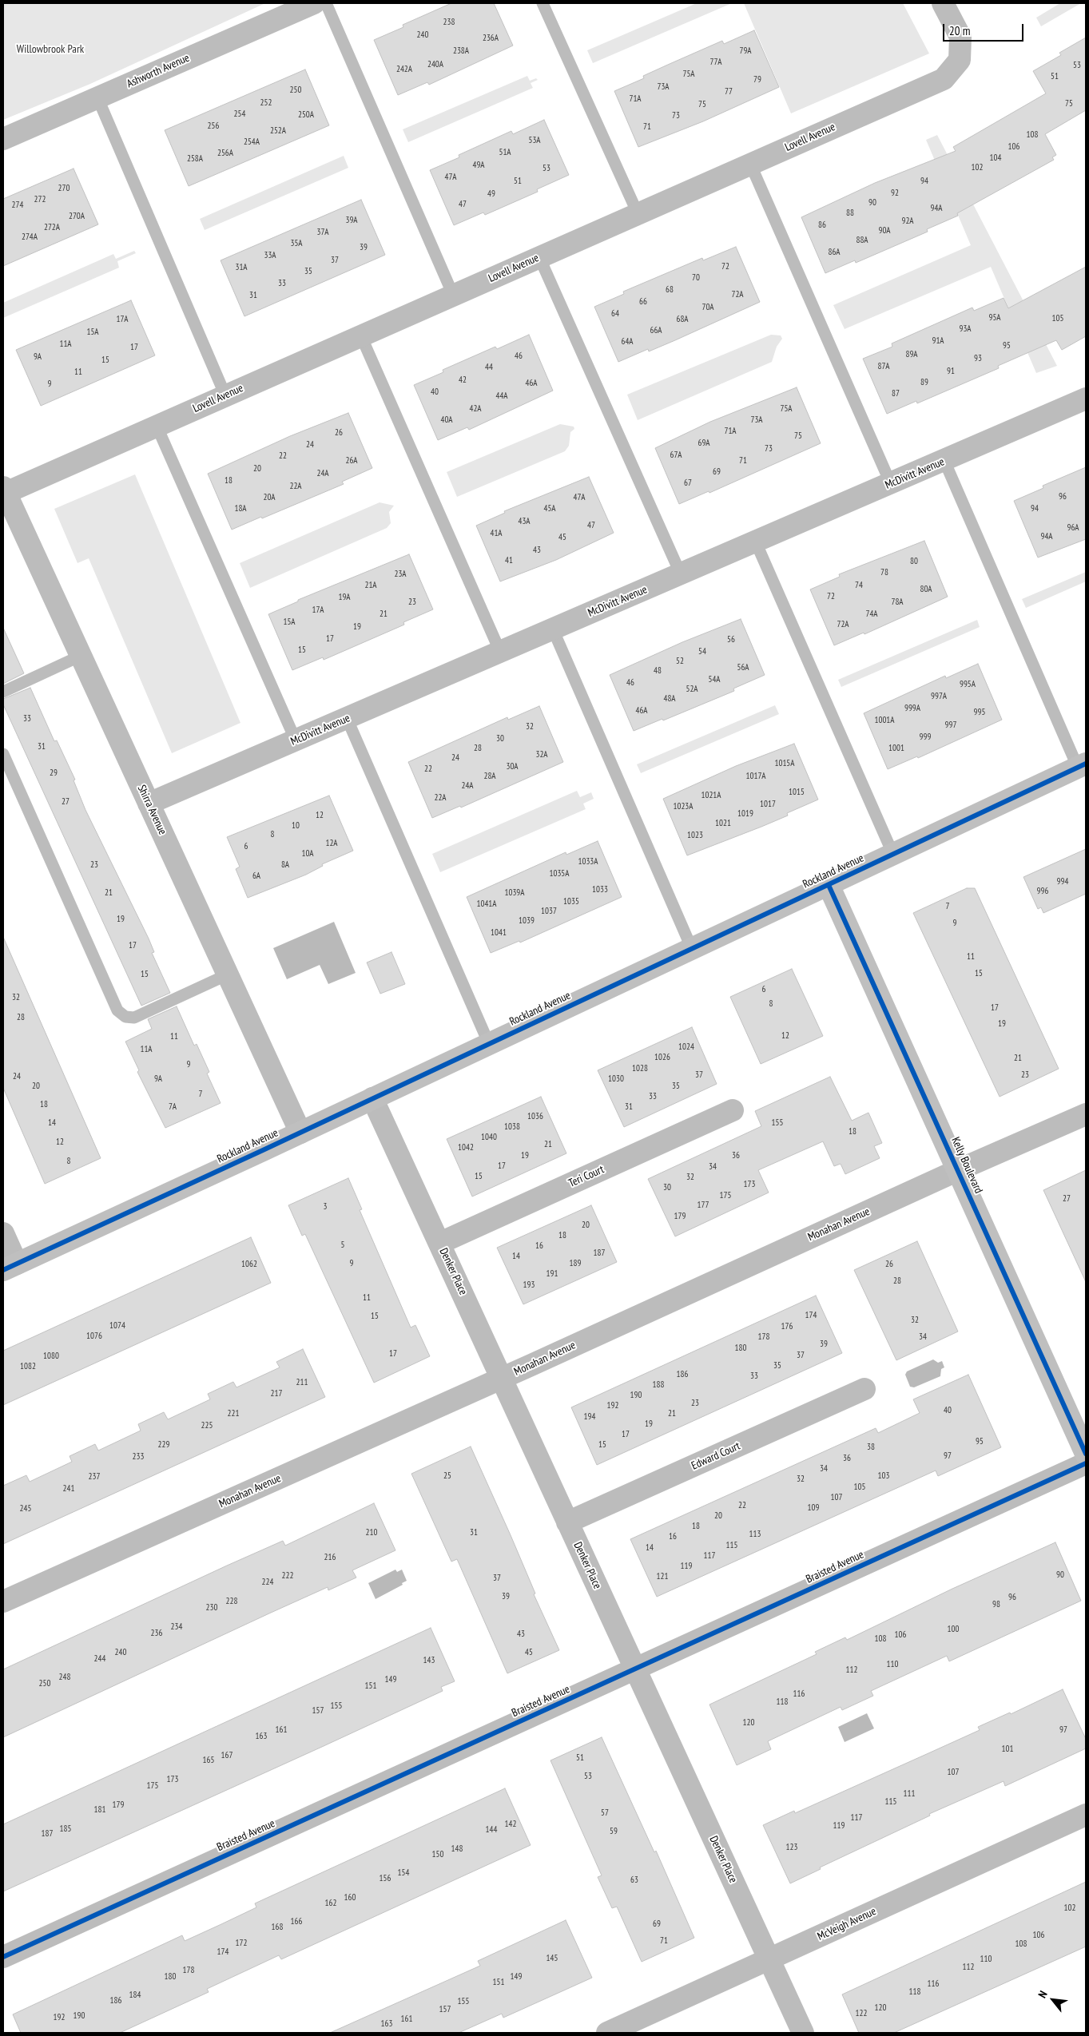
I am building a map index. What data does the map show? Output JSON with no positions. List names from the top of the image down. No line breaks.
{"streets":{"street":["Ashworth Avenue","Lovell Avenue","McDivitt Avenue","Shirra Avenue","Rockland Avenue","Kelly Boulevard","Teri Court","Monahan Avenue","Denker Place","Edward Court","Braisted Avenue","McVeigh Avenue"]},"crossings":[["Lovell Avenue","Shirra Avenue"],["McDivitt Avenue","Shirra Avenue"],["Shirra Avenue","Rockland Avenue"],["Rockland Avenue","Kelly Boulevard"],["Rockland Avenue","Denker Place"],["Kelly Boulevard","Monahan Avenue"],["Teri Court","Denker Place"],["Monahan Avenue","Denker Place"],["Denker Place","Edward Court"],["Denker Place","Braisted Avenue"],["Denker Place","McVeigh Avenue"]],"parks":["Willowbrook Park"],"house_numbers":["238","240","236A","238A","79A","77A","240A","53","242A","75A","51","79","73A","250","77","71A","252","75","75","254","250A","73","256","71","252A","108","53A","254A","106","51A","256A","104","258A","49A","102","53","47A","51","94","270","92","49","272","90","47","274","94A","88","270A","39A","92A","86","272A","90A","37A","274A","88A","35A","39","86A","33A","37","72","31A","35","70","33","68","72A","31","66","70A","64","95A","105","17A","68A","93A","66A","15A","91A","64A","11A","95","17","89A","46","9A","93","15","87A","44","91","11","42","89","46A","9","40","87","44A","42A","75A","40A","73A","71A","26","75","69A","24","73","67A","22","26A","71","20","69","24A","18","67","22A","96","20A","47A","18A","45A","94","43A","47","96A","41A","94A","45","43","41","80","78","23A","21A","74","80A","72","19A","23","78A","17A","21","74A","15A","72A","19","17","56","15","54","52","56A","48","54A","46","995A","52A","997A","48A","999A","46A","995","33","1001A","997","32","999","30","31","28","1001","32A","24","1015A","30A","22","29","28A","1017A","24A","1015","1021A","22A","27","1017","1023A","1019","12","1021","10","8","1023","12A","6","10A","1033A","23","8A","1035A","6A","994","1033","996","21","1039A","1035","1041A","7","1037","19","1039","9","1041","17","11","15","15","6","32","8","17","28","19","12","11","1024","11A","1026","21","9","1028","37","23","24","9A","1030","20","35","7","33","18","7A","31","1036","14","155","1038","18","1040","12","21","1042","19","36","8","17","34","15","32","173","30","175","27","177","3","179","20","18","5","16","187","14","9","189","1062","26","191","28","193","11","174","15","32","1074","176","1076","178","34","39","180","17","37","1080","35","1082","186","33","211","188","217","190","23","192","40","221","21","194","19","225","17","95","229","15","38","97","233","36","34","25","103","237","32","105","241","107","22","109","245","20","18","210","31","113","16","115","14","117","216","119","90","222","121","37","224","39","96","228","98","230","234","100","236","43","106","108","240","45","244","143","110","112","248","149","250","151","116","118","155","157","120","161","97","163","101","167","51","165","107","53","173","175","111","115","179","181","57","117","142","119","185","144","59","187","123","148","150","154","156","63","160","162","102","166","69","168","106","71","172","108","174","145","110","112","178","180","149","151","116","118","184","186","155","120","157","122","190","192","161","163"],"scale_bar":"20 m","north":"top left"}
